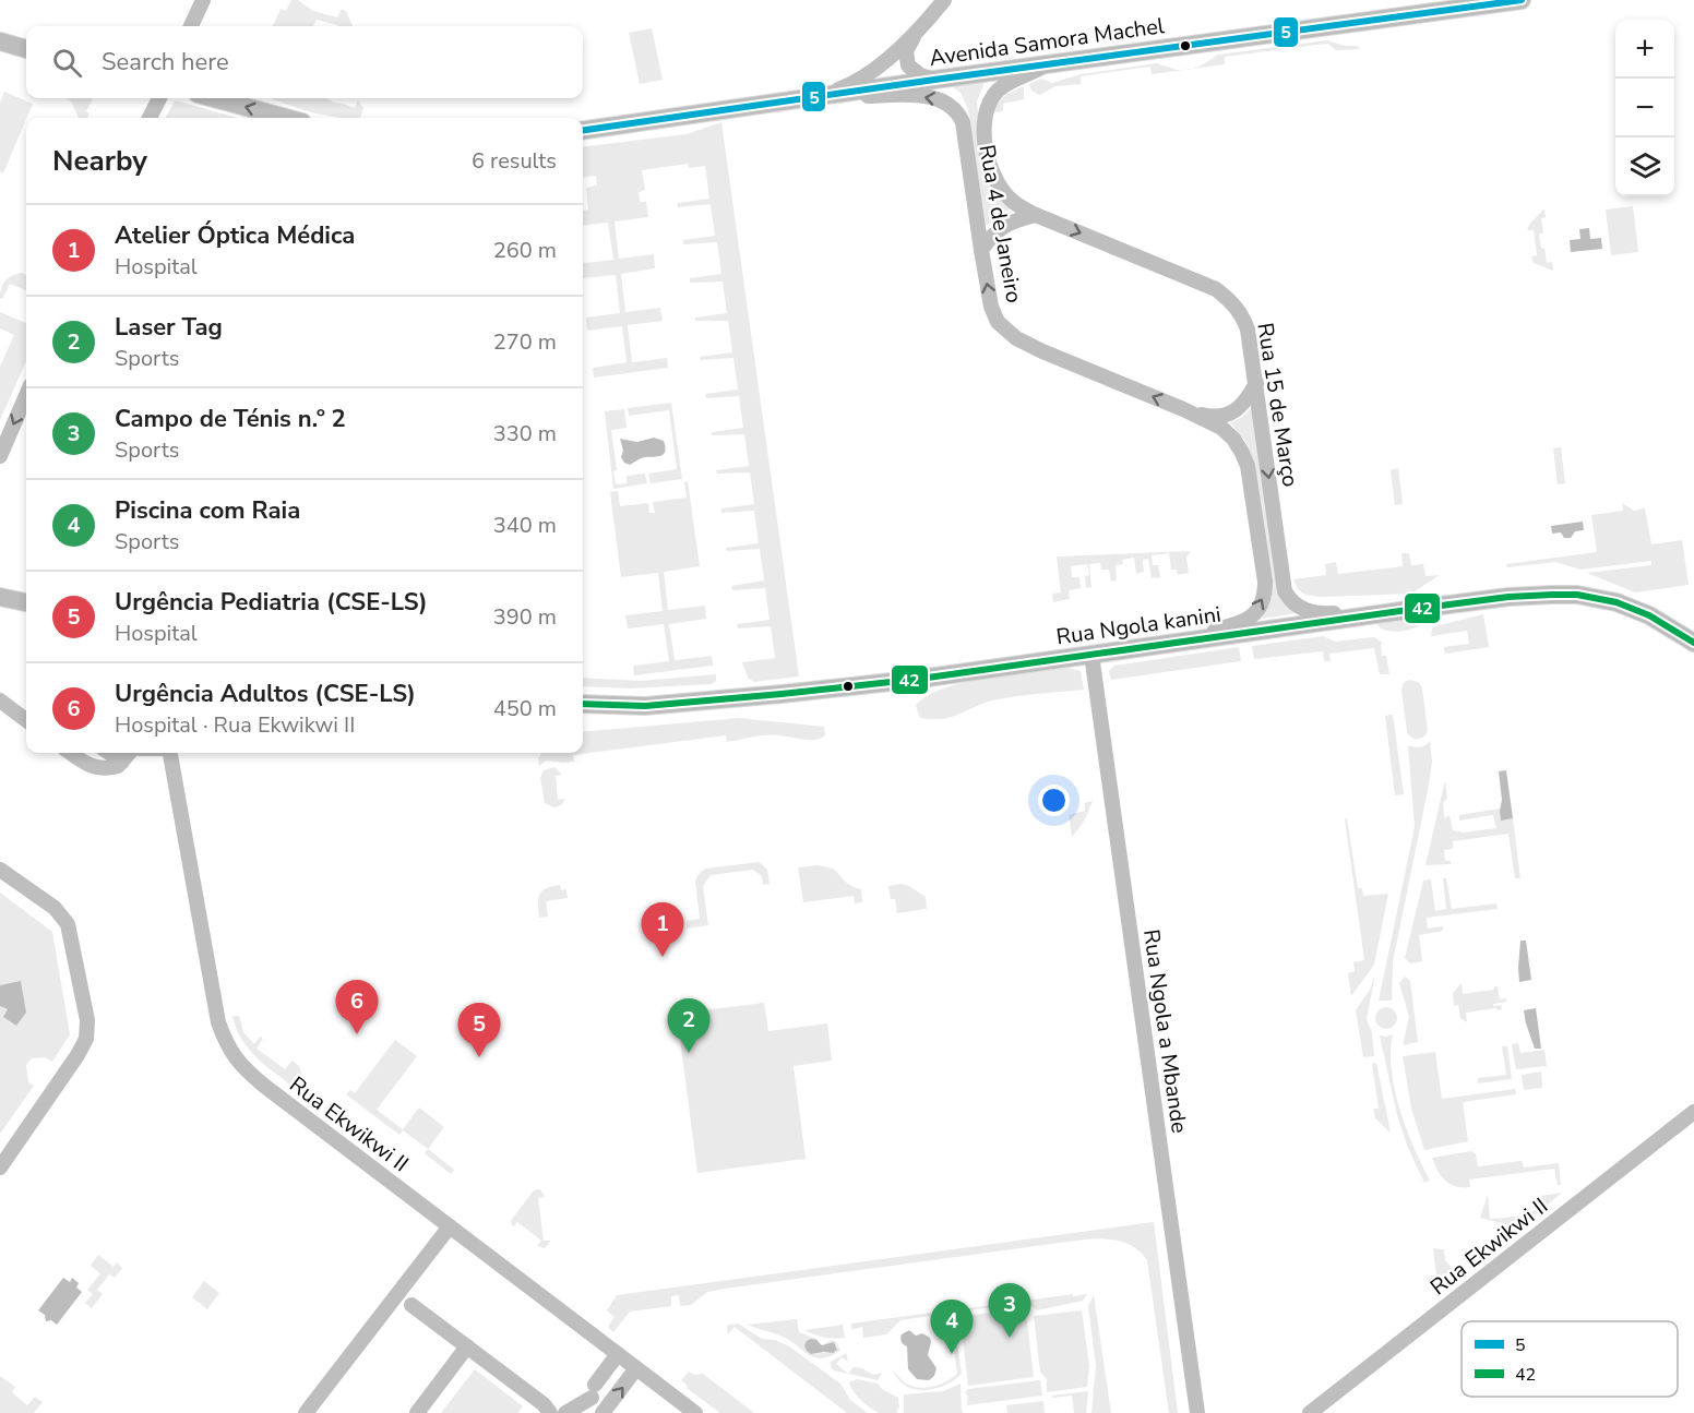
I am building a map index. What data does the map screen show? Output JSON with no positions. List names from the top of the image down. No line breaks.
{"streets":{"main road":["Avenida Samora Machel","Rua Ngola kanini"],"street":["Rua 4 de Janeiro","Rua 15 de Março","Rua Ngola a Mbande","Rua Ekwikwi II"]},"crossings":[["Avenida Samora Machel","Rua 4 de Janeiro"],["Avenida Samora Machel","Rua 15 de Março"],["Rua 4 de Janeiro","Rua 15 de Março"],["Rua 4 de Janeiro","Rua Ngola kanini"],["Rua 15 de Março","Rua Ngola kanini"],["Rua Ngola kanini","Rua Ngola a Mbande"]],"one_way":["Rua 15 de Março"],"lines":["transit line 5","transit line 42"],"legend":["5","42"],"page":{"map_buttons":["+","−"],"search":"Search here","heading":["Nearby","6 results"],"list":[{"mark":"1","name":"Atelier Óptica Médica","note":"Hospital","value":"260 m"},{"mark":"2","name":"Laser Tag","note":"Sports","value":"270 m"},{"mark":"3","name":"Campo de Ténis n.º 2","note":"Sports","value":"330 m"},{"mark":"4","name":"Piscina com Raia","note":"Sports","value":"340 m"},{"mark":"5","name":"Urgência Pediatria (CSE-LS)","note":"Hospital","value":"390 m"},{"mark":"6","name":"Urgência Adultos (CSE-LS)","note":"Hospital · Rua Ekwikwi II","value":"450 m"}],"pins":["1","6","2","5","3","4"]}}
